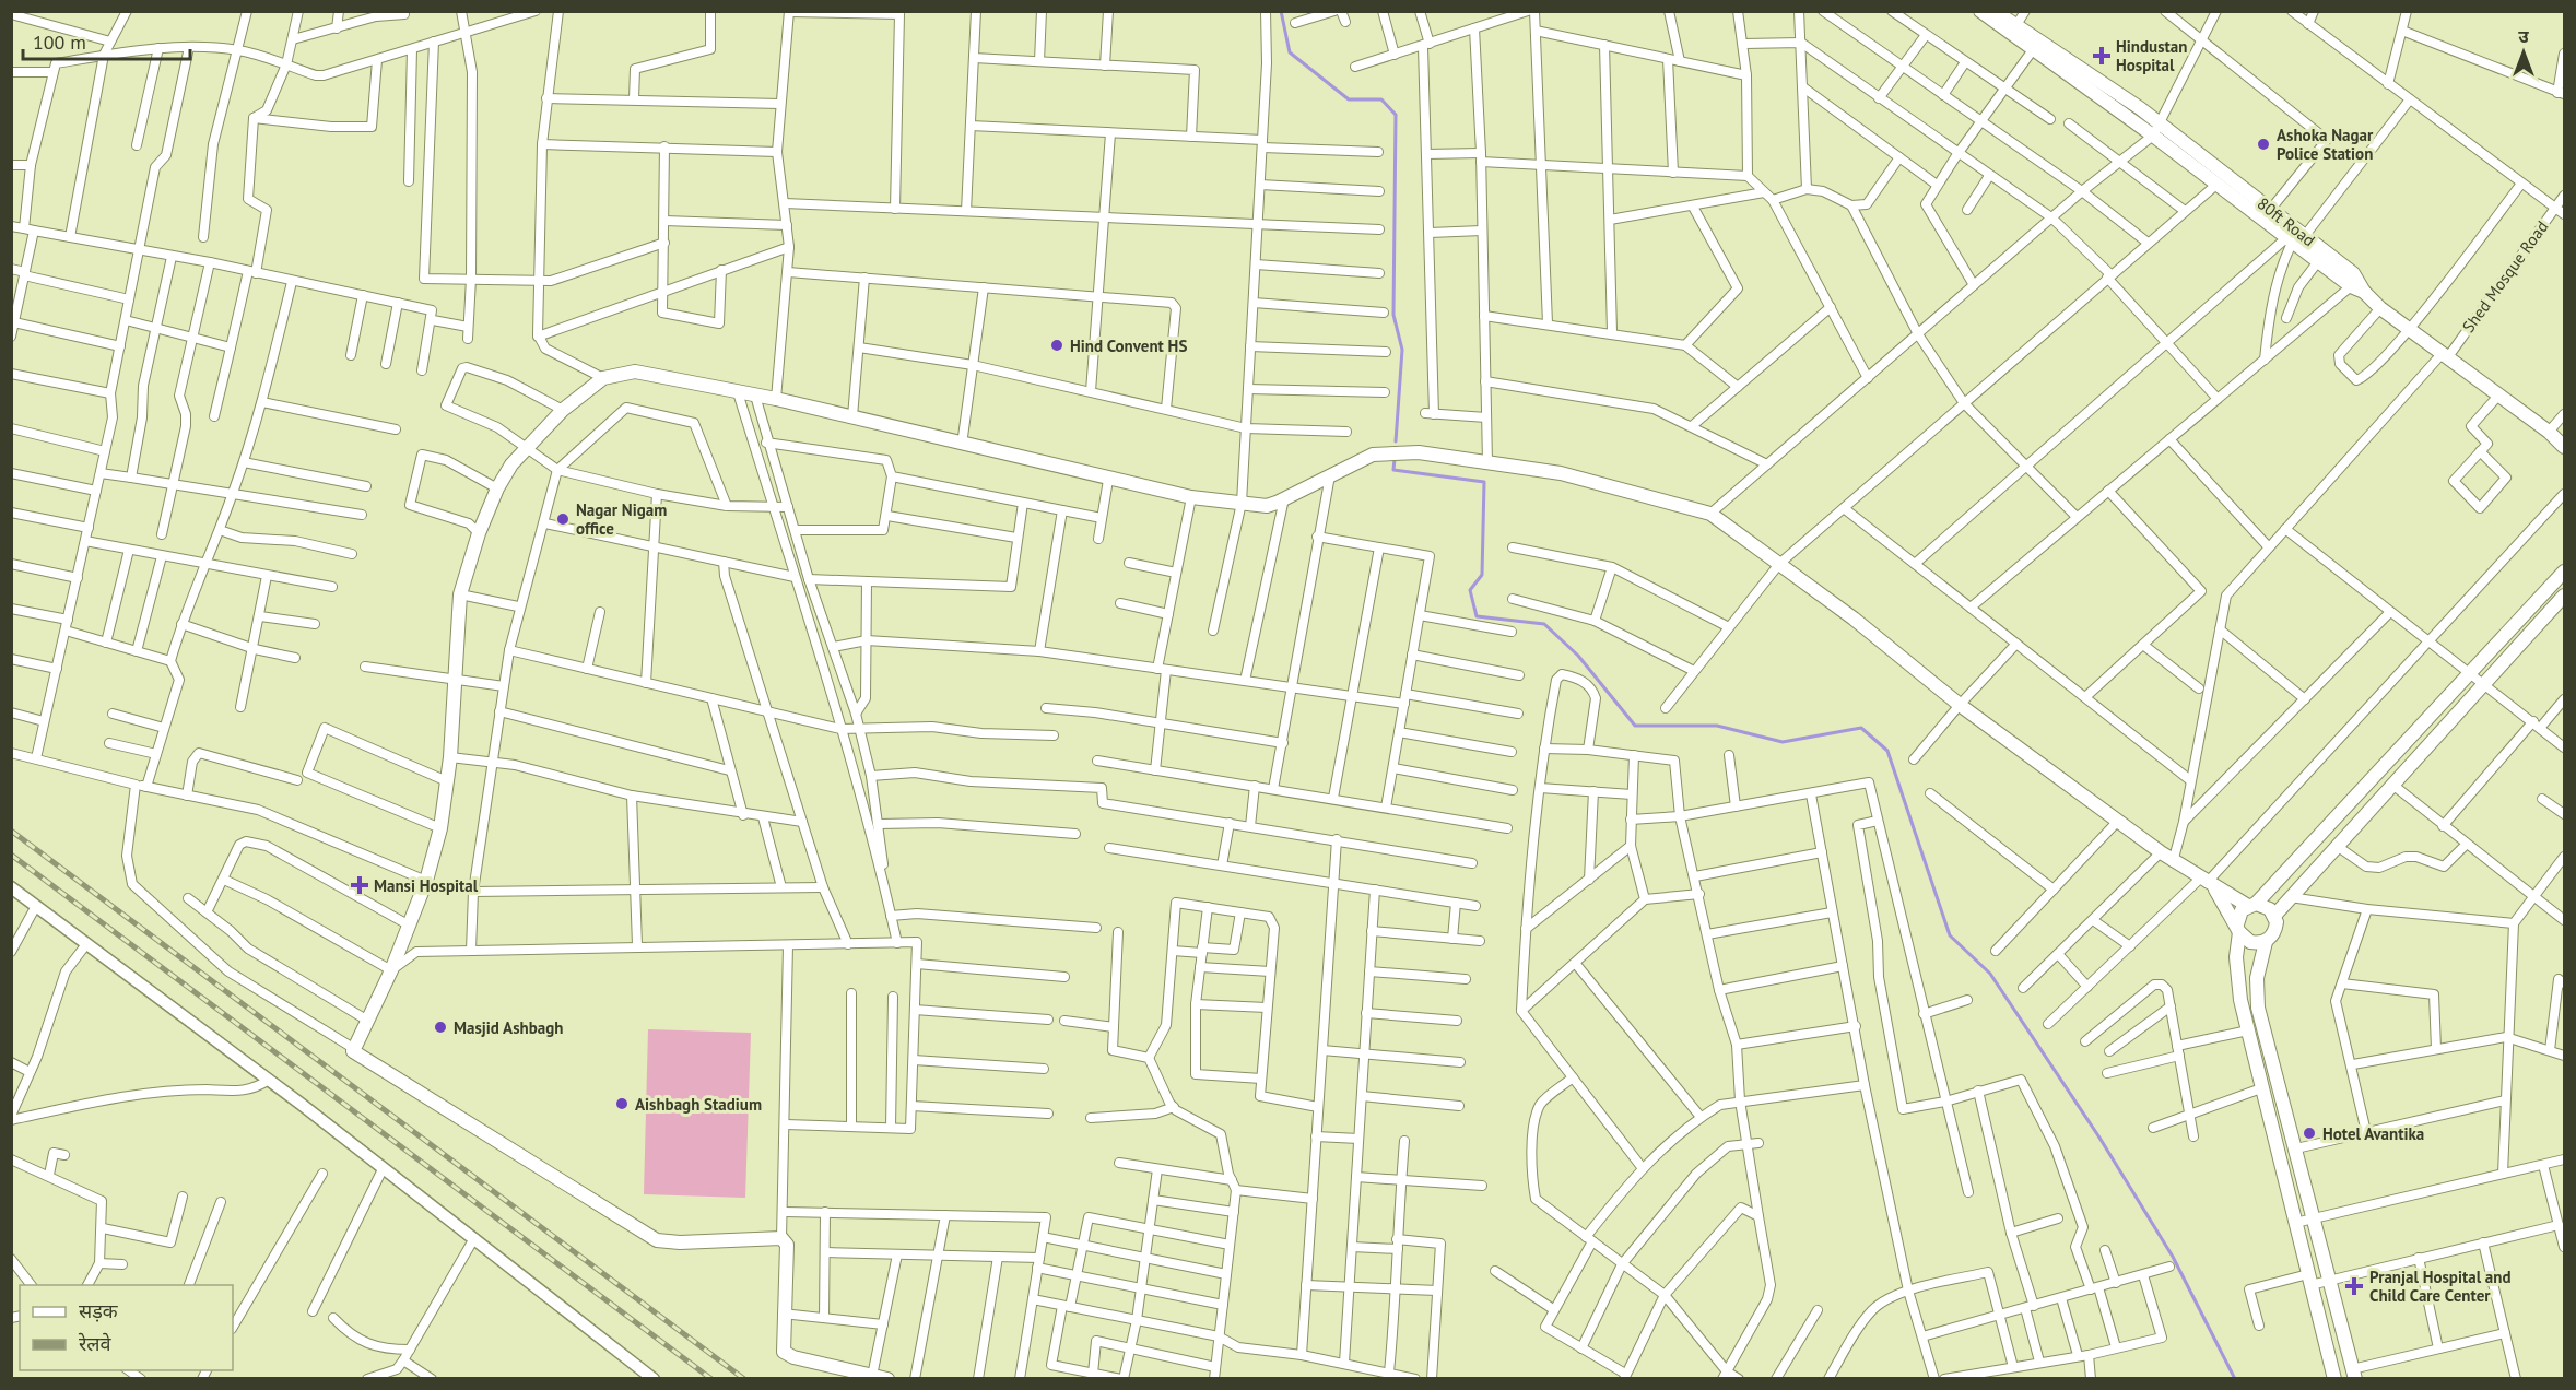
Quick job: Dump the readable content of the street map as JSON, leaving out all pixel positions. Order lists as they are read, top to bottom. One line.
{"streets":{"main road":["80ft Road"],"street":["Shed Mosque Road"]},"crossings":[["80ft Road","Shed Mosque Road"]],"places":{"health":["Hindustan Hospital","Mansi Hospital","Pranjal Hospital and Child Care Center"],"other":["Ashoka Nagar Police Station","Hind Convent HS","Nagar Nigam office","Masjid Ashbagh","Aishbagh Stadium","Hotel Avantika"]},"legend":["सड़क","रेलवे"],"scale_bar":"100 m","north":"top"}
